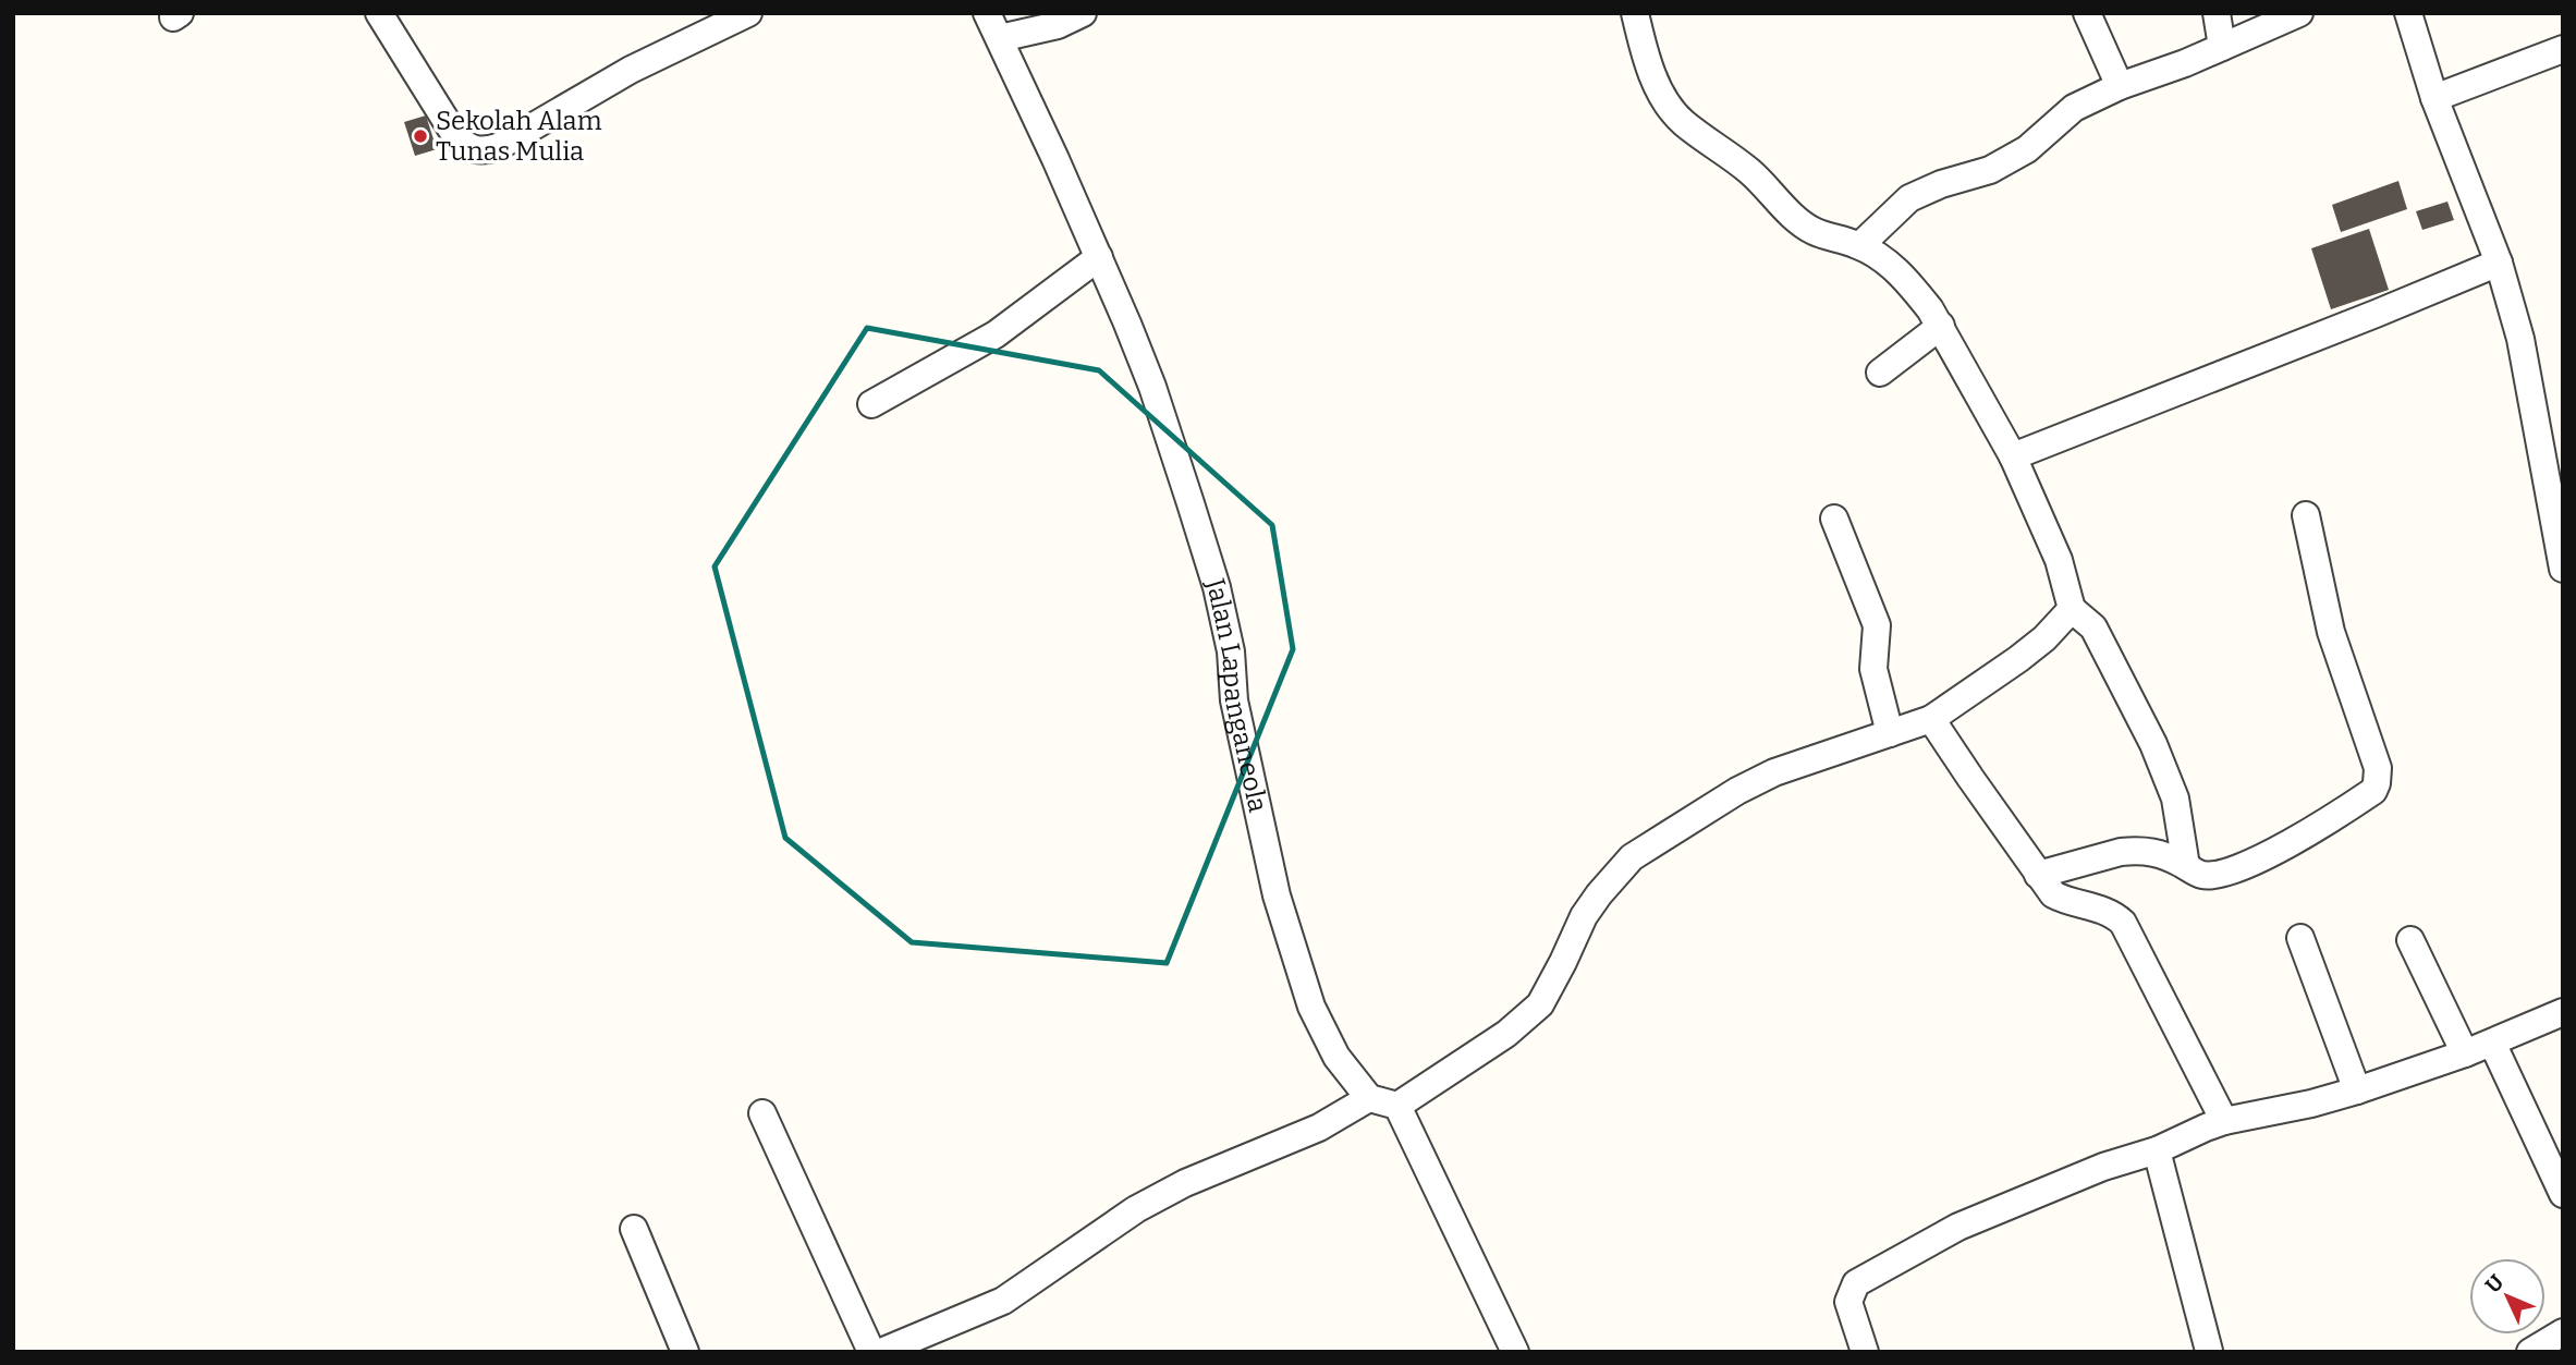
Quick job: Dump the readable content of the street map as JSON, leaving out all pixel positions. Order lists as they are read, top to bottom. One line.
{"streets":{"street":["Jalan Lapanganeola"]},"places":["Sekolah Alam Tunas Mulia"],"north":"top left"}
